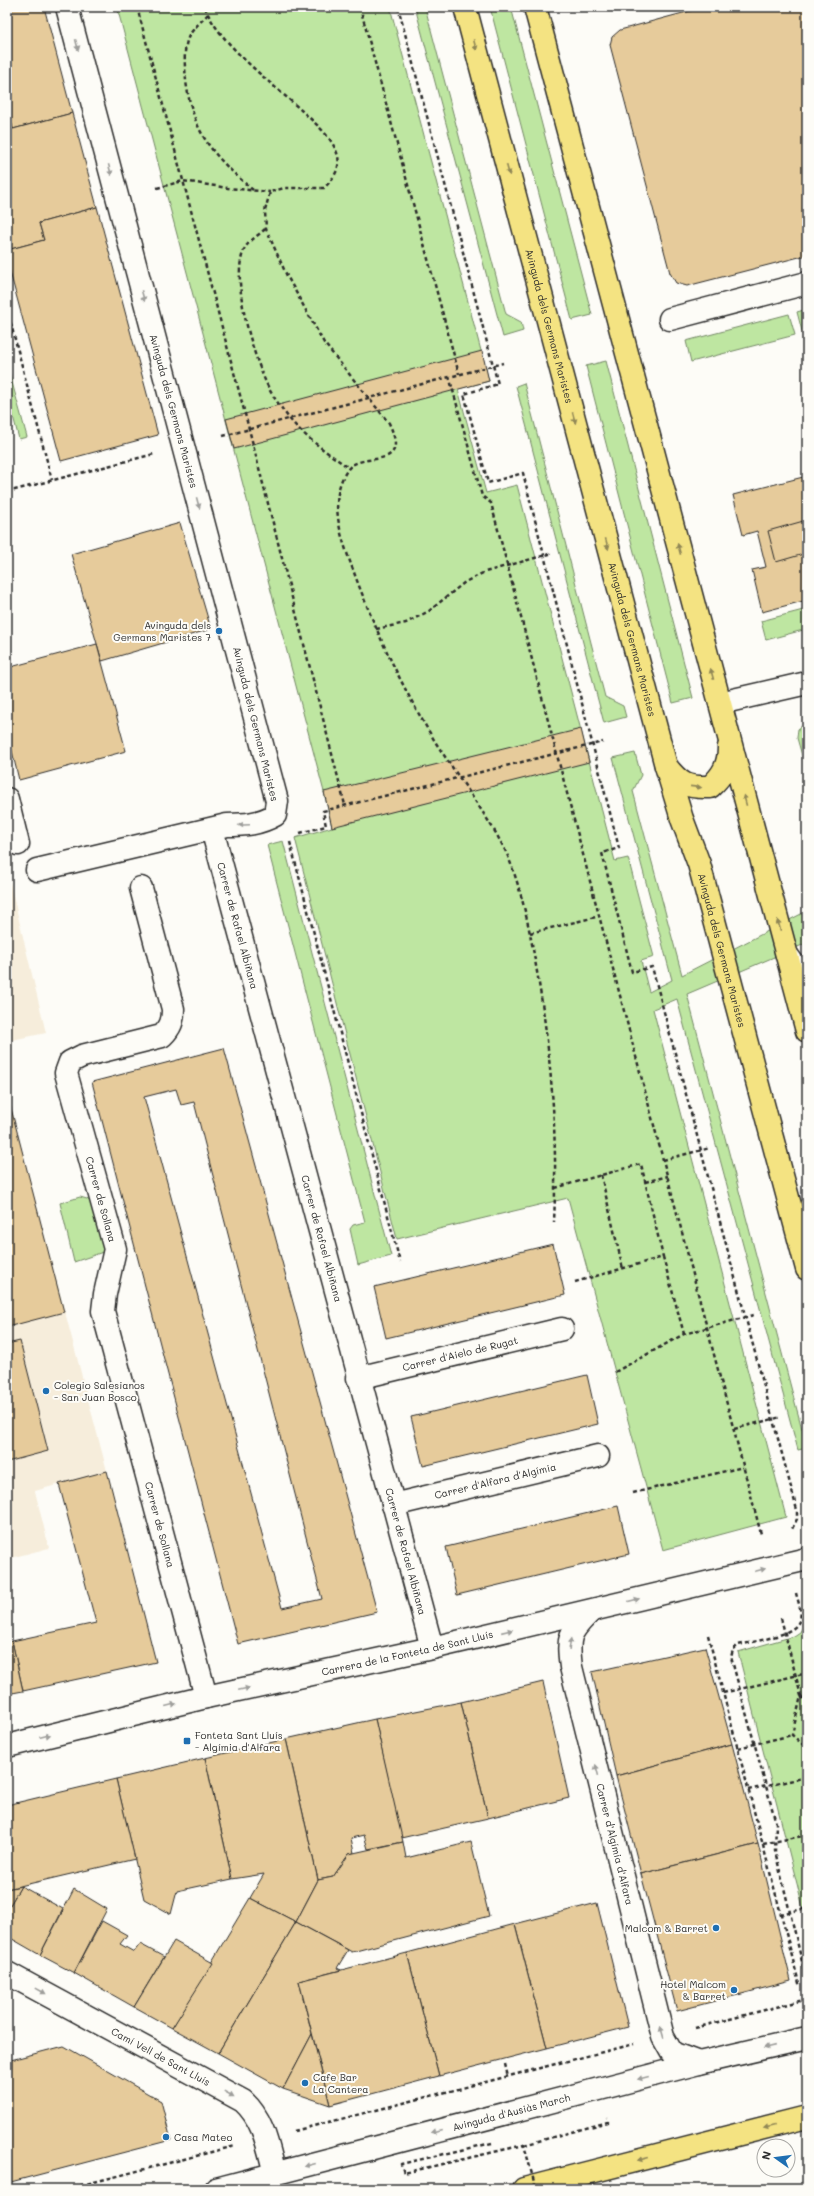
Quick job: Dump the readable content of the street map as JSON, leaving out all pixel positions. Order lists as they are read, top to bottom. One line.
{"streets":{"main road":["Avinguda dels Germans Maristes"],"street":["Carrer de Rafael Albiñana","Carrer de Sollana","Carrer d'Aielo de Rugat","Carrer d'Alfara d'Algímia","Carrera de la Fonteta de Sant Lluís","Carrer d'Algímia d'Alfara","Camí Vell de Sant Lluís","Avinguda d'Ausiàs March"]},"crossings":[["Avinguda dels Germans Maristes","Carrer de Rafael Albiñana"],["Carrer de Rafael Albiñana","Carrer d'Aielo de Rugat"],["Carrer de Rafael Albiñana","Carrer d'Alfara d'Algímia"],["Carrer de Rafael Albiñana","Carrera de la Fonteta de Sant Lluís"],["Carrer de Sollana","Carrera de la Fonteta de Sant Lluís"],["Carrera de la Fonteta de Sant Lluís","Carrer d'Algímia d'Alfara"],["Carrer d'Algímia d'Alfara","Avinguda d'Ausiàs March"],["Camí Vell de Sant Lluís","Avinguda d'Ausiàs March"]],"one_way":["Avinguda dels Germans Maristes","Carrera de la Fonteta de Sant Lluís","Carrer d'Algímia d'Alfara","Camí Vell de Sant Lluís","Avinguda d'Ausiàs March"],"places":{"other":["Avinguda dels Germans Maristes 7","Colegio Salesianos - San Juan Bosco","Malcom & Barret","Hotel Malcom & Barret","Cafe Bar La Cantera","Casa Mateo"],"transit":["Fonteta Sant Lluís - Algímia d'Alfara"]},"north":"left"}
